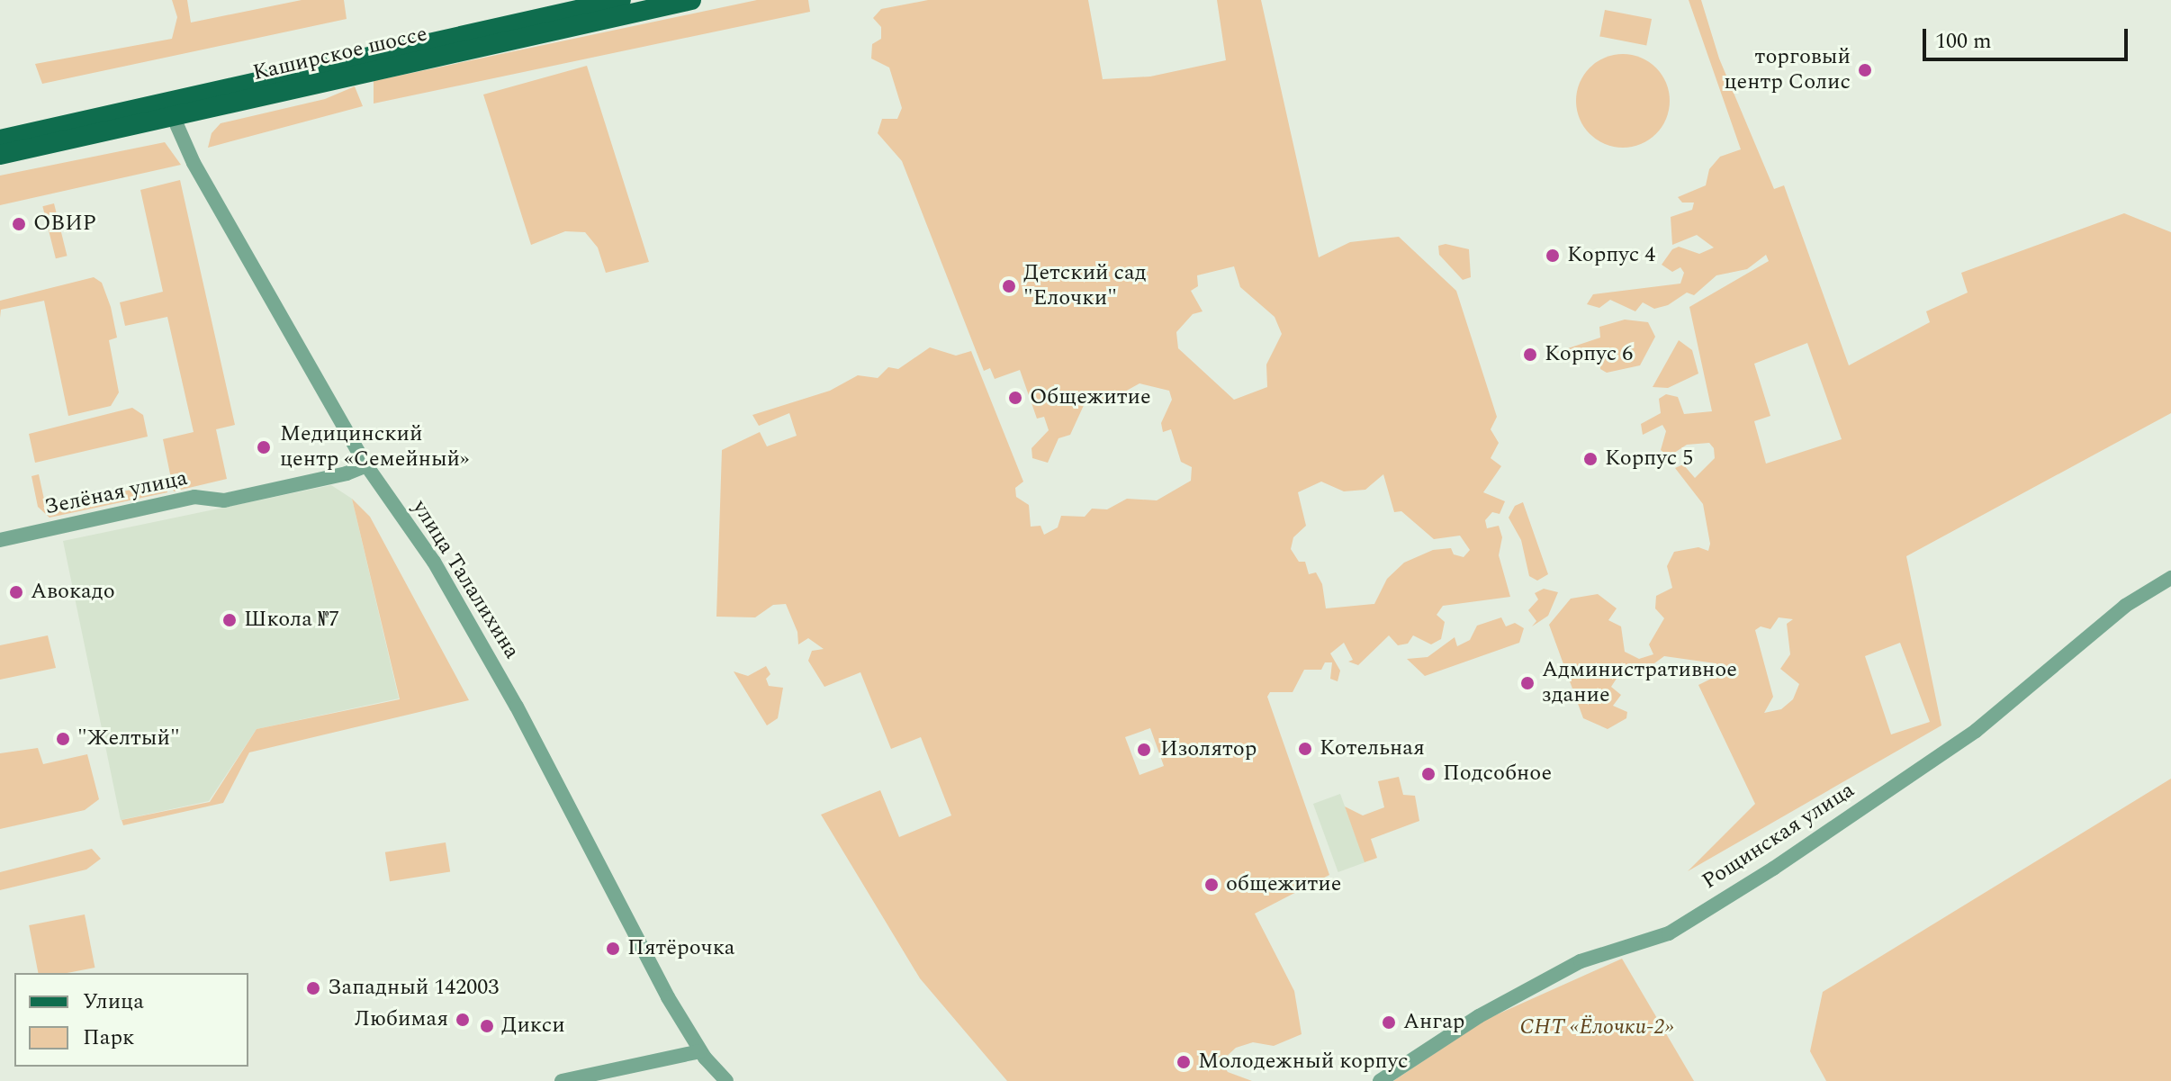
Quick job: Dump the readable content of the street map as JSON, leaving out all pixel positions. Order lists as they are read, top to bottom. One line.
{"streets":{"main road":["Каширское шоссе"],"street":["Зелёная улица","улица Талалихина","Рощинская улица"]},"crossings":[["Каширское шоссе","улица Талалихина"],["Зелёная улица","улица Талалихина"]],"parks":["СНТ «Ёлочки-2»"],"places":["торговый центр Солис","ОВИР","Корпус 4","Детский сад \"Елочки\"","Корпус 6","Общежитие","Медицинский центр «Семейный»","Корпус 5","Авокадо","Школа №7","Административное здание","\"Желтый\"","Котельная","Изолятор","Подсобное","общежитие","Пятёрочка","Западный 142003","Любимая","Ангар","Дикси","Молодежный корпус"],"legend":["Улица","Парк"],"scale_bar":"100 m"}
